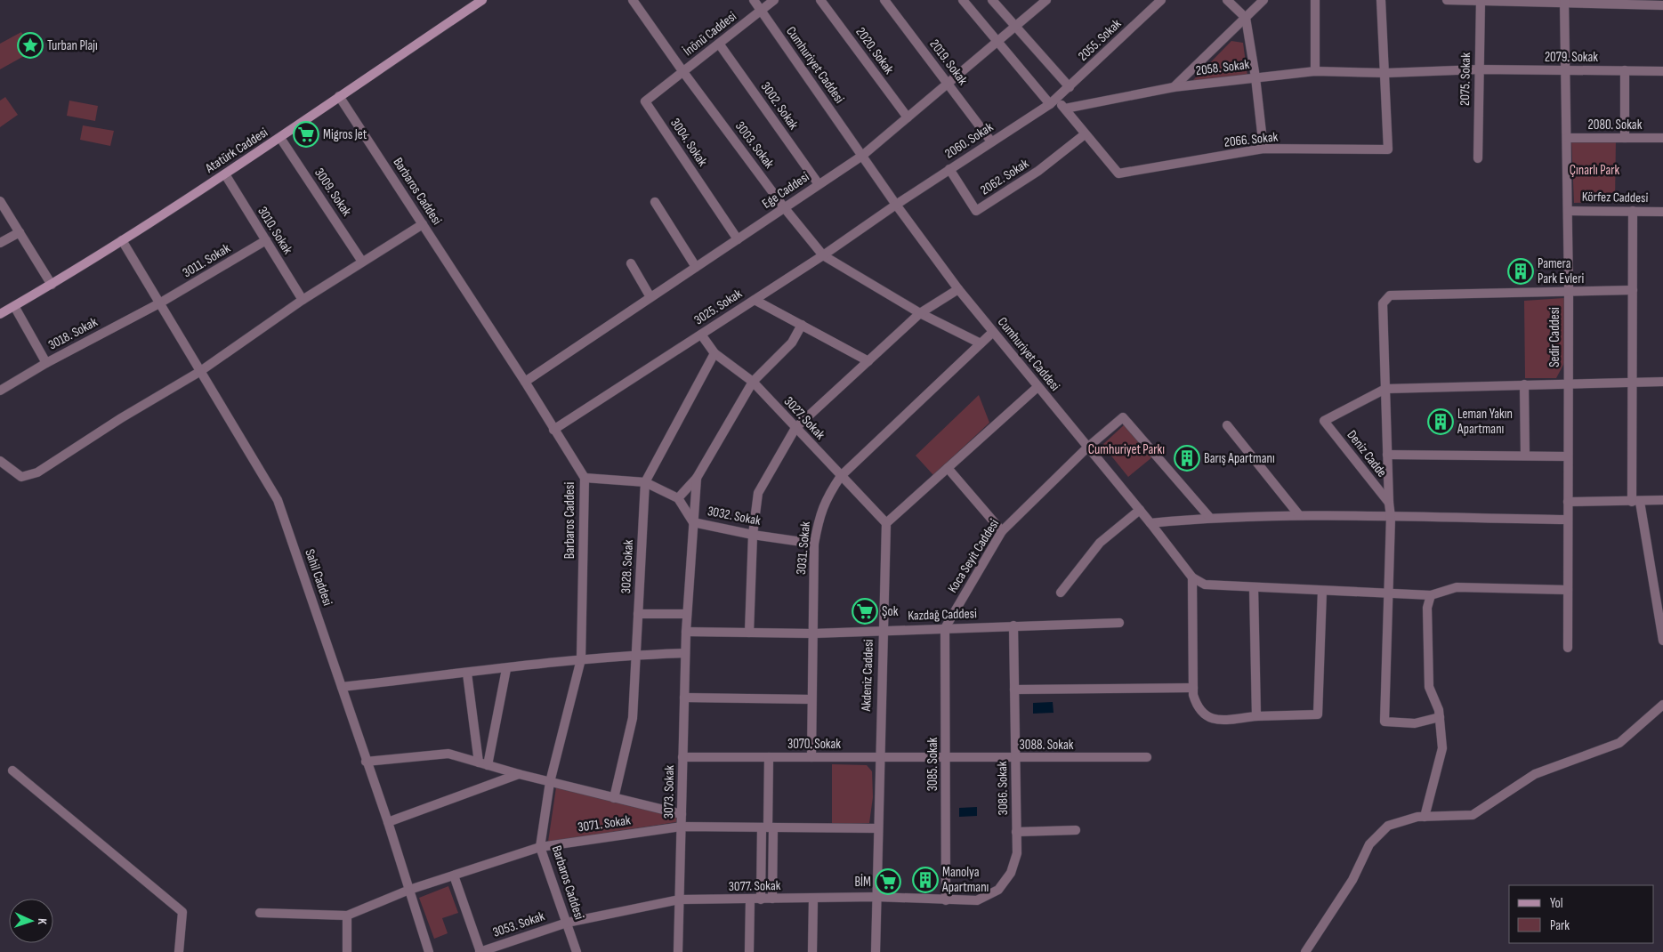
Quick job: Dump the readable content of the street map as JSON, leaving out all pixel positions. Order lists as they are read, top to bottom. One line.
{"streets":{"main road":["Atatürk Caddesi"],"street":["İnönü Caddesi","2055. Sokak","2020. Sokak","2079. Sokak","2019. Sokak","Cumhuriyet Caddesi","2058. Sokak","2075. Sokak","3002. Sokak","2080. Sokak","2066. Sokak","2060. Sokak","3004. Sokak","3003. Sokak","2062. Sokak","Ege Caddesi","Barbaros Caddesi","3009. Sokak","Körfez Caddesi","3010. Sokak","3011. Sokak","3025. Sokak","3018. Sokak","Sedir Caddesi","3027. Sokak","Deniz Cadde","3032. Sokak","3031. Sokak","Koca Seyit Caddesi","3028. Sokak","Sahil Caddesi","Kazdağ Caddesi","Akdeniz Caddesi","3070. Sokak","3088. Sokak","3085. Sokak","3086. Sokak","3073. Sokak","3071. Sokak","3077. Sokak","3053. Sokak"]},"crossings":[["İnönü Caddesi","Cumhuriyet Caddesi"],["İnönü Caddesi","3002. Sokak"],["İnönü Caddesi","3004. Sokak"],["İnönü Caddesi","3003. Sokak"],["2055. Sokak","2060. Sokak"],["2020. Sokak","Ege Caddesi"],["2079. Sokak","2058. Sokak"],["2079. Sokak","2075. Sokak"],["2079. Sokak","2066. Sokak"],["2079. Sokak","Sedir Caddesi"],["2019. Sokak","2060. Sokak"],["2019. Sokak","Ege Caddesi"],["Cumhuriyet Caddesi","2060. Sokak"],["Cumhuriyet Caddesi","Ege Caddesi"],["Cumhuriyet Caddesi","3025. Sokak"],["Cumhuriyet Caddesi","3031. Sokak"],["Cumhuriyet Caddesi","Koca Seyit Caddesi"],["2058. Sokak","2066. Sokak"],["3002. Sokak","Ege Caddesi"],["2080. Sokak","Sedir Caddesi"],["2066. Sokak","2062. Sokak"],["2060. Sokak","2062. Sokak"],["2060. Sokak","3025. Sokak"],["3004. Sokak","3003. Sokak"],["3004. Sokak","Ege Caddesi"],["3003. Sokak","Ege Caddesi"],["3003. Sokak","3025. Sokak"],["3003. Sokak","3031. Sokak"],["Atatürk Caddesi","Barbaros Caddesi"],["Atatürk Caddesi","3009. Sokak"],["Atatürk Caddesi","3010. Sokak"],["Atatürk Caddesi","Sahil Caddesi"],["Ege Caddesi","Barbaros Caddesi"],["Barbaros Caddesi","3025. Sokak"],["Barbaros Caddesi","3071. Sokak"],["Barbaros Caddesi","3077. Sokak"],["Barbaros Caddesi","3053. Sokak"],["Körfez Caddesi","Sedir Caddesi"],["3010. Sokak","3011. Sokak"],["3011. Sokak","3018. Sokak"],["3011. Sokak","Sahil Caddesi"],["3025. Sokak","3027. Sokak"],["3018. Sokak","Sahil Caddesi"],["3027. Sokak","3031. Sokak"],["3027. Sokak","3028. Sokak"],["3027. Sokak","Akdeniz Caddesi"],["3032. Sokak","3031. Sokak"],["3032. Sokak","3073. Sokak"],["3031. Sokak","Kazdağ Caddesi"],["3031. Sokak","3070. Sokak"],["Koca Seyit Caddesi","Kazdağ Caddesi"],["Koca Seyit Caddesi","3085. Sokak"],["Sahil Caddesi","3071. Sokak"],["Kazdağ Caddesi","Akdeniz Caddesi"],["Kazdağ Caddesi","3085. Sokak"],["Kazdağ Caddesi","3086. Sokak"],["Kazdağ Caddesi","3073. Sokak"],["Akdeniz Caddesi","3070. Sokak"],["Akdeniz Caddesi","3071. Sokak"],["Akdeniz Caddesi","3077. Sokak"],["3070. Sokak","3088. Sokak"],["3070. Sokak","3085. Sokak"],["3070. Sokak","3073. Sokak"],["3088. Sokak","3085. Sokak"],["3088. Sokak","3086. Sokak"],["3085. Sokak","3086. Sokak"],["3085. Sokak","3077. Sokak"],["3086. Sokak","3077. Sokak"],["3073. Sokak","3071. Sokak"],["3073. Sokak","3077. Sokak"],["3077. Sokak","3053. Sokak"]],"parks":["Çınarlı Park","Cumhuriyet Parkı"],"places":{"place":["Turban Plajı"],"supermarket":["Migros Jet","Şok","BİM"],"building":["Pamera Park Evleri","Leman Yakın Apartmanı","Barış Apartmanı","Manolya Apartmanı"]},"legend":["Yol","Park"],"north":"right"}
